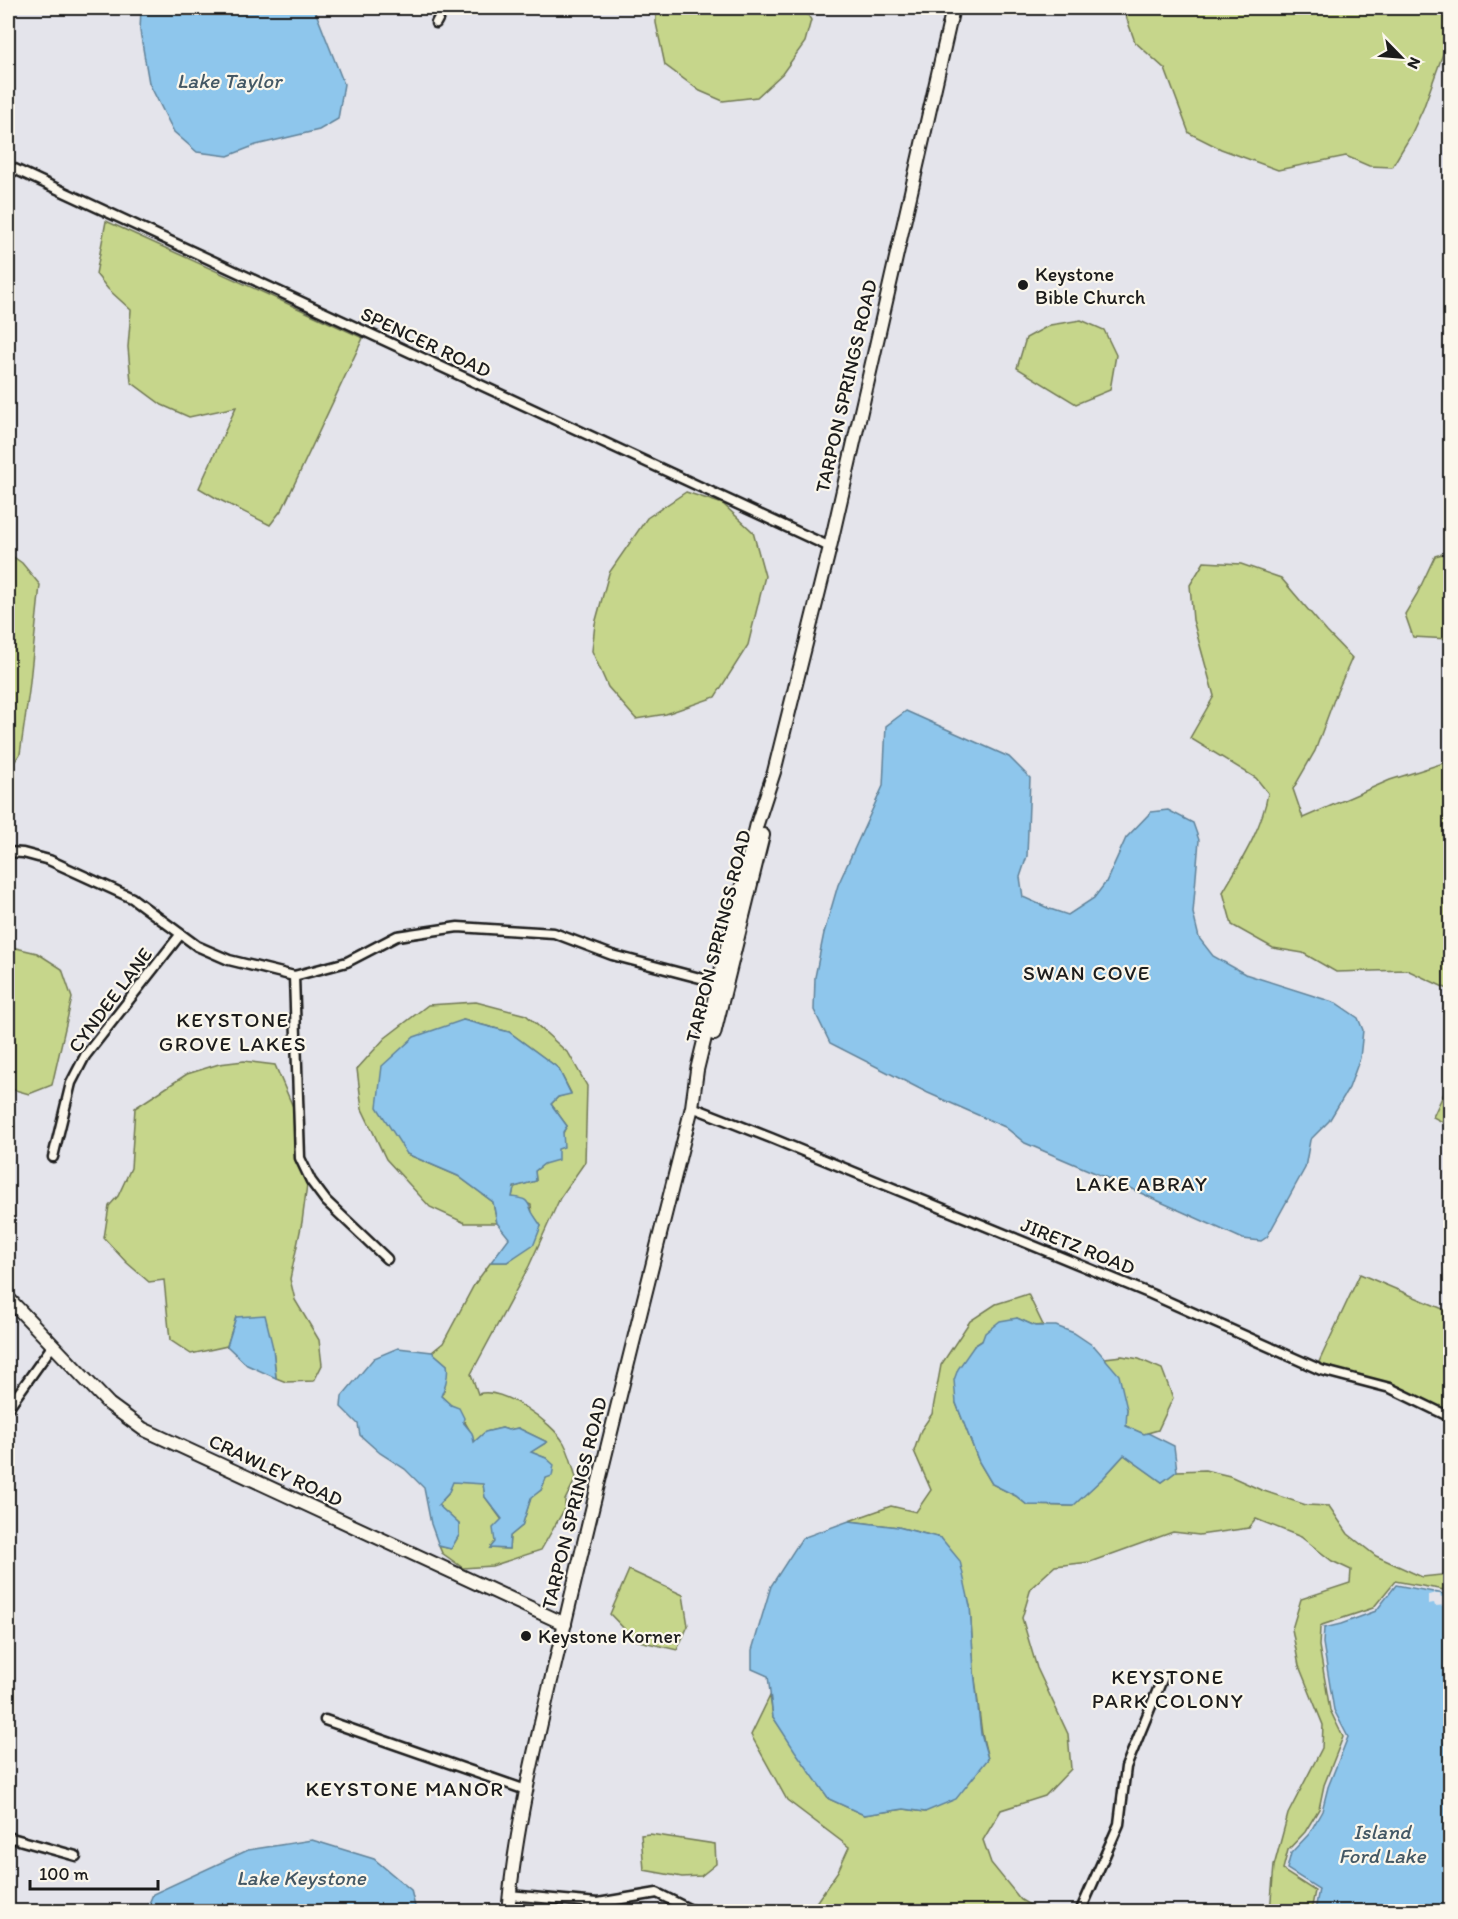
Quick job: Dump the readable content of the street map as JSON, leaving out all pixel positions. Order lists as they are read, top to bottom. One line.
{"streets":{"main road":["TARPON SPRINGS ROAD","CRAWLEY ROAD"],"street":["SPENCER ROAD","CYNDEE LANE","JIRETZ ROAD"]},"crossings":[["SPENCER ROAD","TARPON SPRINGS ROAD"],["TARPON SPRINGS ROAD","JIRETZ ROAD"],["TARPON SPRINGS ROAD","CRAWLEY ROAD"]],"districts":["SWAN COVE","KEYSTONE GROVE LAKES","LAKE ABRAY","KEYSTONE PARK COLONY","KEYSTONE MANOR"],"water":["Lake Taylor","Island Ford Lake","Lake Keystone"],"places":["Keystone Bible Church","Keystone Korner"],"scale_bar":"100 m","north":"bottom right"}
